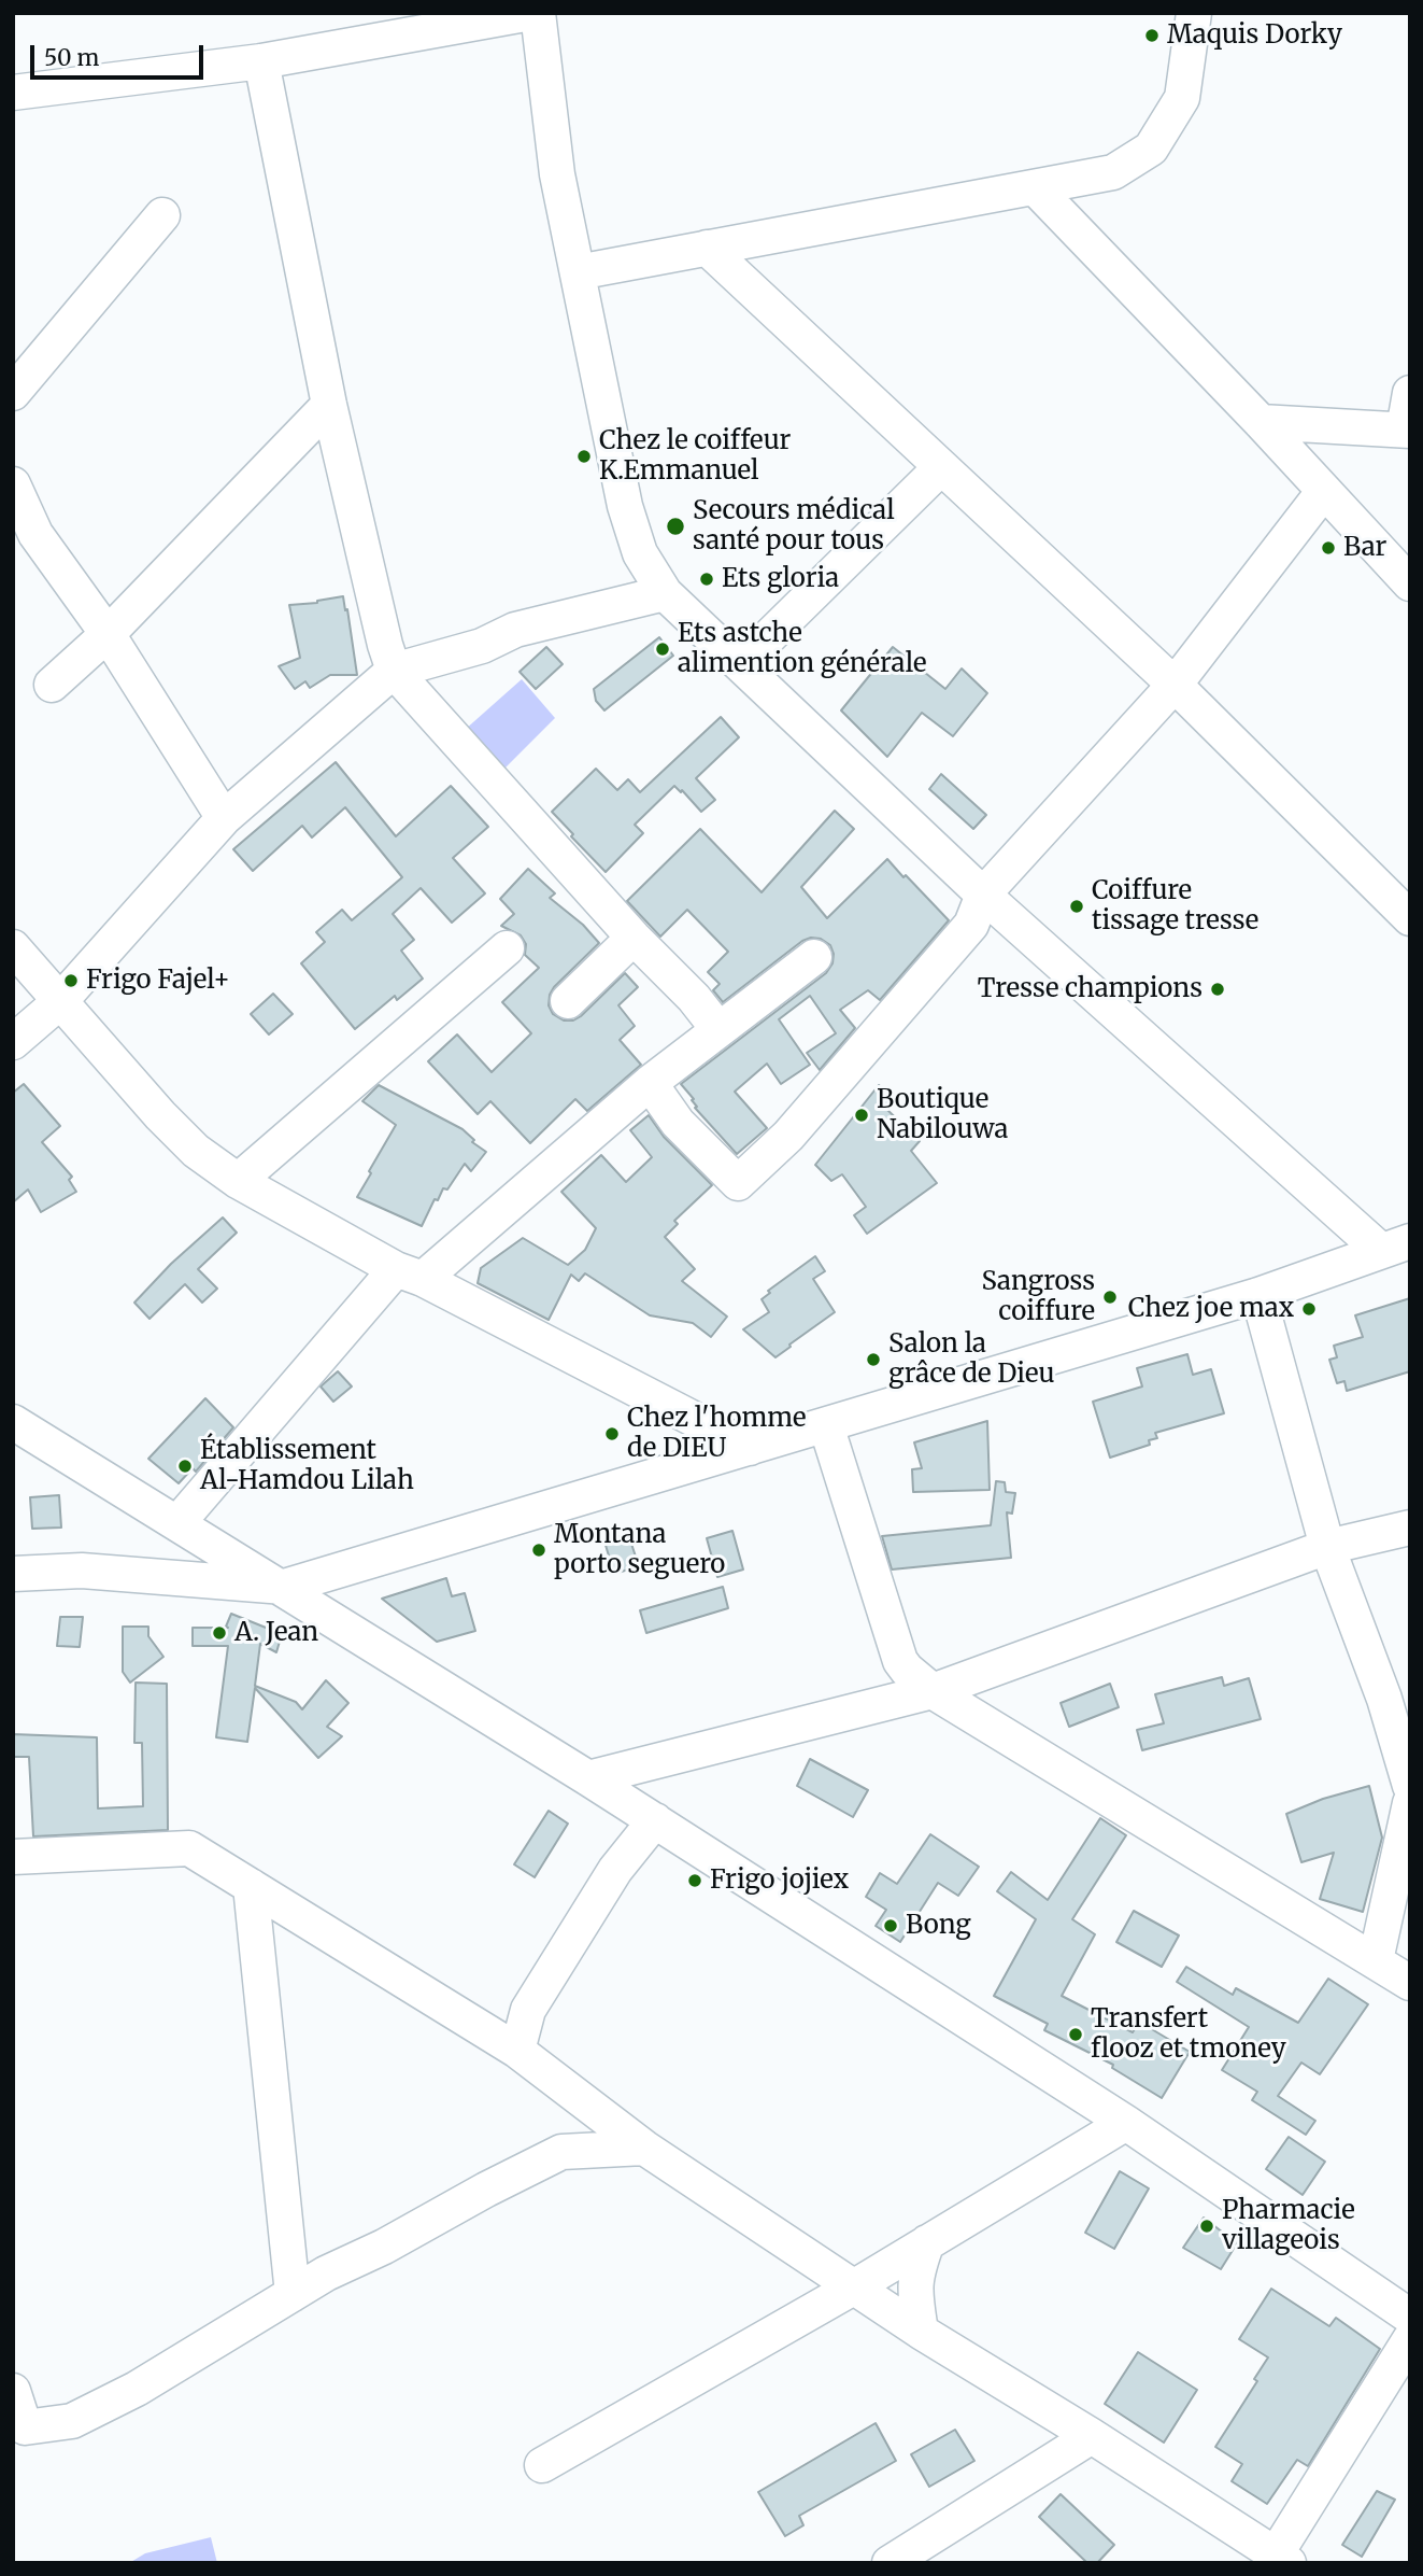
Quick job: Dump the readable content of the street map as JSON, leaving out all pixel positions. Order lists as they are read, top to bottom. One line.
{"places":["Maquis Dorky","Chez le coiffeur K.Emmanuel","Secours médical santé pour tous","Bar","Ets gloria","Ets astche alimention générale","Coiffure tissage tresse","Frigo Fajel+","Tresse champions","Boutique Nabilouwa","Sangross coiffure","Chez joe max","Salon la grâce de Dieu","Chez l'homme de DIEU","Établissement Al-Hamdou Lilah","Montana porto seguero","A. Jean","Frigo jojiex","Bong","Transfert flooz et tmoney","Pharmacie villageois"],"scale_bar":"50 m"}
